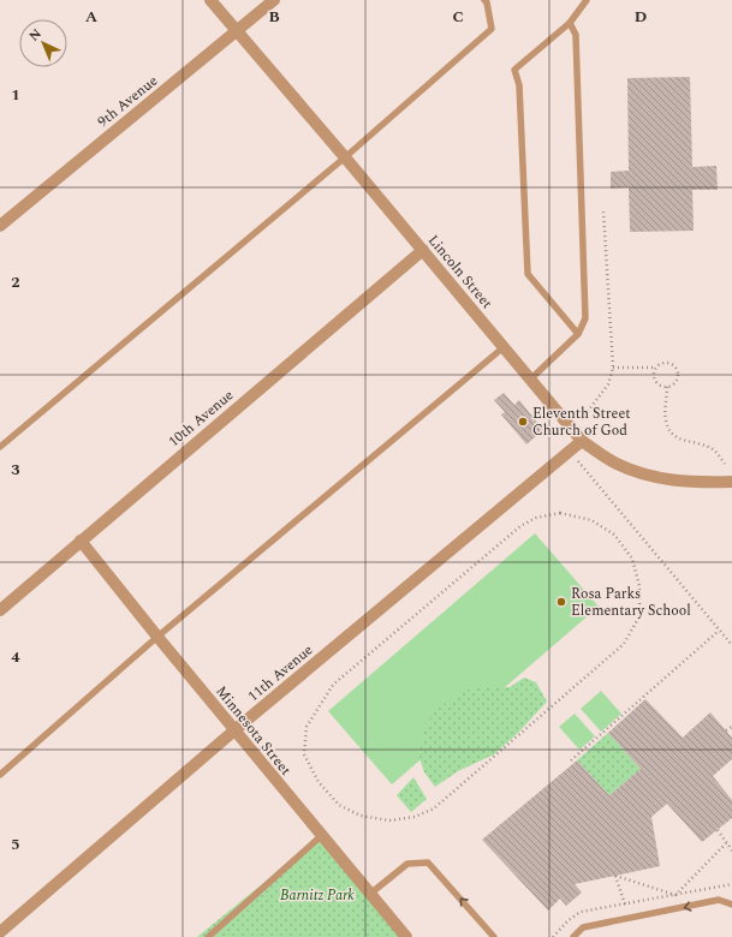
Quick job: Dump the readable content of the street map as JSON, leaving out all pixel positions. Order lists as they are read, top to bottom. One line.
{"streets":{"street":["9th Avenue","Lincoln Street","10th Avenue","11th Avenue","Minnesota Street"]},"crossings":[["9th Avenue","Lincoln Street"],["Lincoln Street","10th Avenue"],["Lincoln Street","11th Avenue"],["10th Avenue","Minnesota Street"],["11th Avenue","Minnesota Street"]],"parks":["Barnitz Park"],"places":["Eleventh Street Church of God","Rosa Parks Elementary School"],"north":"top left","grid":{"columns":["A","B","C","D"],"rows":["1","2","3","4","5"]}}
